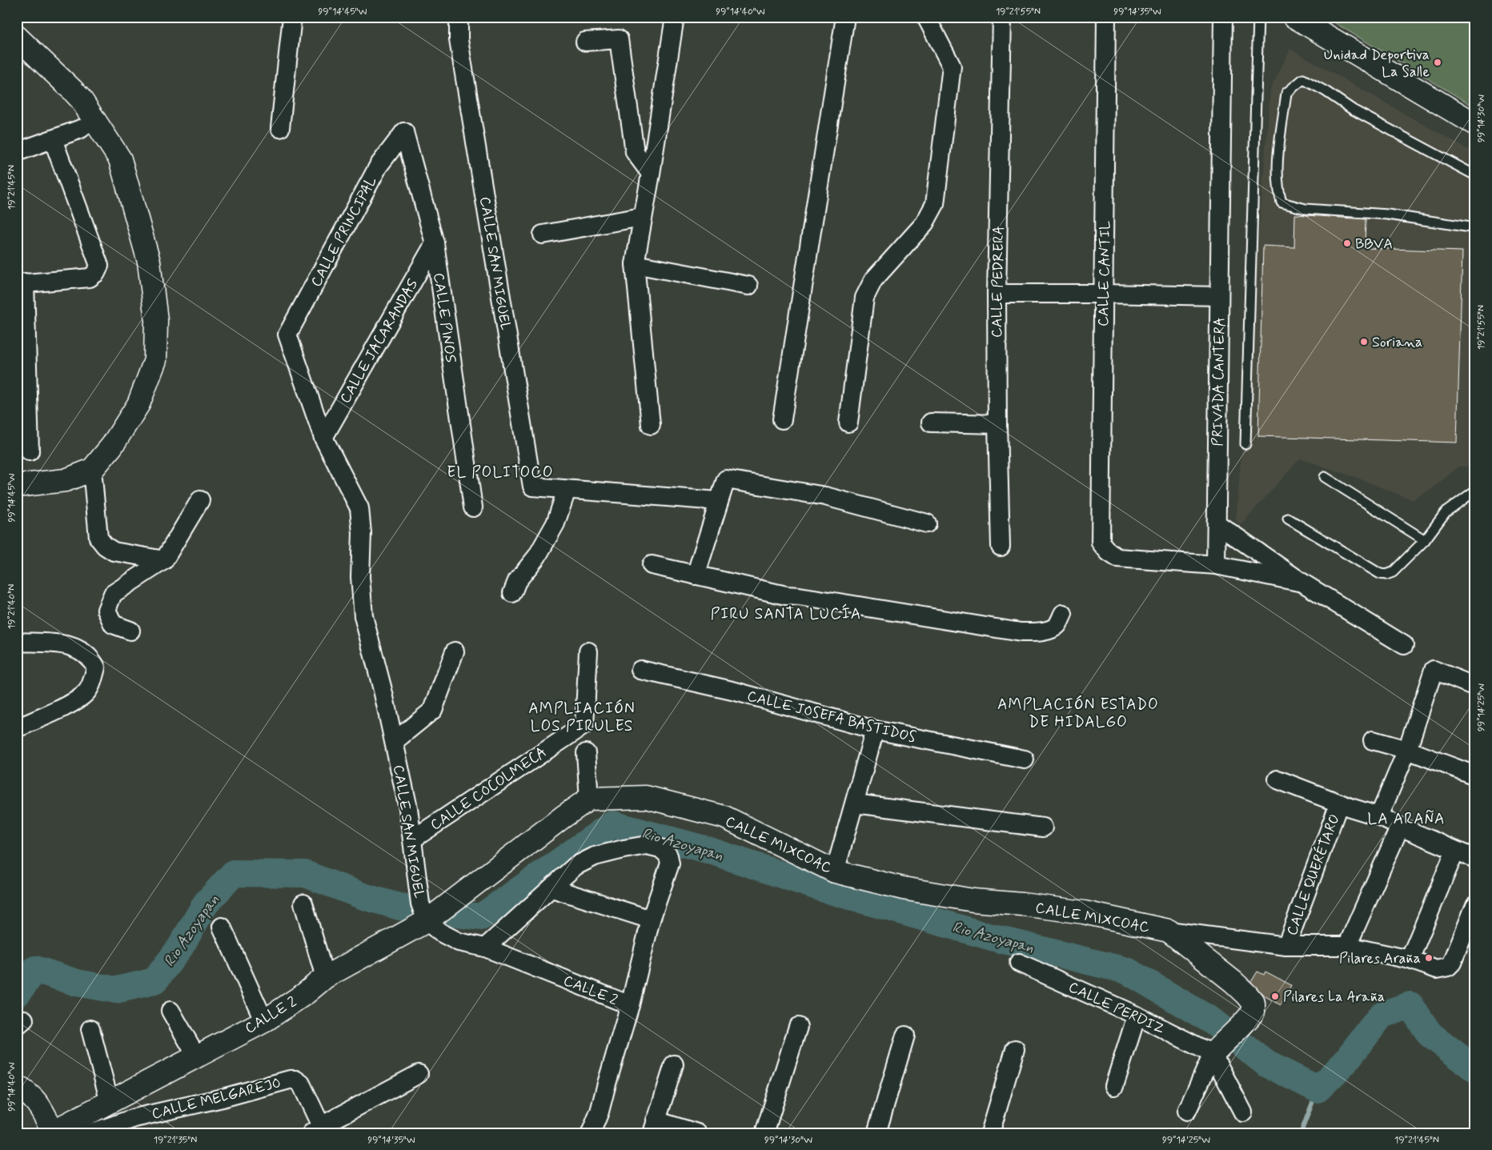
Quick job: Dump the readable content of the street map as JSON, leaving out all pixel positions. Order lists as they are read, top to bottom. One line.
{"streets":{"street":["CALLE PRINCIPAL","CALLE SAN MIGUEL","CALLE CANTIL","CALLE PEDRERA","CALLE PINOS","CALLE JACARANDAS","PRIVADA CANTERA","CALLE JOSEFA BASTIDOS","CALLE COCOLMECA","CALLE MIXCOAC","CALLE QUERÉTARO","CALLE 2","CALLE PERDIZ","CALLE MELGAREJO"]},"crossings":[["CALLE PRINCIPAL","CALLE SAN MIGUEL"],["CALLE PRINCIPAL","CALLE PINOS"],["CALLE SAN MIGUEL","CALLE JACARANDAS"],["CALLE SAN MIGUEL","CALLE COCOLMECA"],["CALLE SAN MIGUEL","CALLE 2"],["CALLE CANTIL","PRIVADA CANTERA"],["CALLE PINOS","CALLE JACARANDAS"],["CALLE MIXCOAC","CALLE QUERÉTARO"]],"districts":["EL POLITOCO","PIRU SANTA LUCÍA","AMPLACIÓN ESTADO DE HIDALGO","AMPLIACIÓN LOS PIRULES","LA ARAÑA"],"water":["Rio Azoyapan"],"places":["Unidad Deportiva La Salle","BBVA","Soriana","Pilares Araña","Pilares La Araña"],"coordinates":["99°14'45\"W","99°14'40\"W","19°21'55\"N","99°14'35\"W","99°14'30\"W","19°21'45\"N","19°21'40\"N","99°14'25\"W","19°21'35\"N"]}
